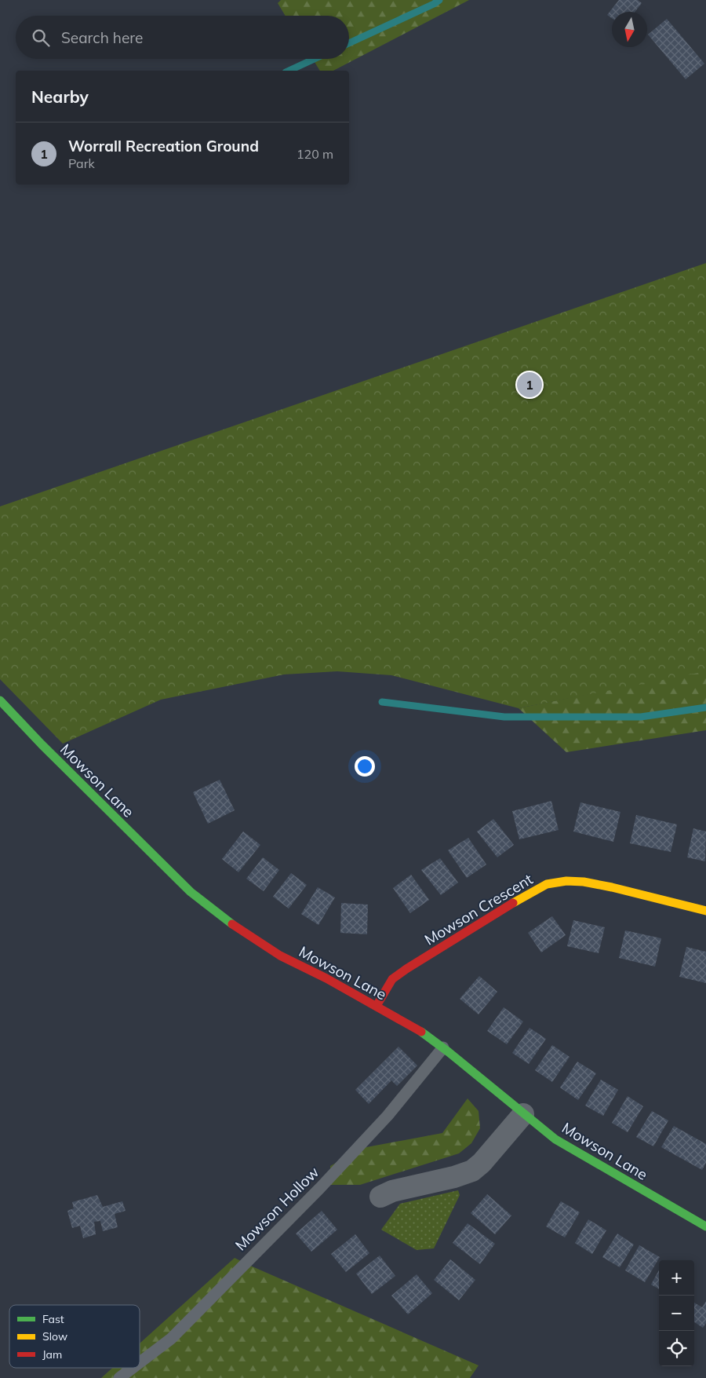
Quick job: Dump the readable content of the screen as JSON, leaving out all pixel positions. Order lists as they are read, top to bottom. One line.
{"streets":{"street":["Mowson Lane","Mowson Crescent"],"lane":["Mowson Hollow"]},"crossings":[["Mowson Lane","Mowson Crescent"],["Mowson Lane","Mowson Hollow"]],"legend":["Fast","Slow","Jam"],"north":"bottom","page":{"search":"Search here","heading":"Nearby","list":[{"mark":"1","name":"Worrall Recreation Ground","note":"Park","value":"120 m"}],"pins":"1","map_buttons":["+","−"]}}
